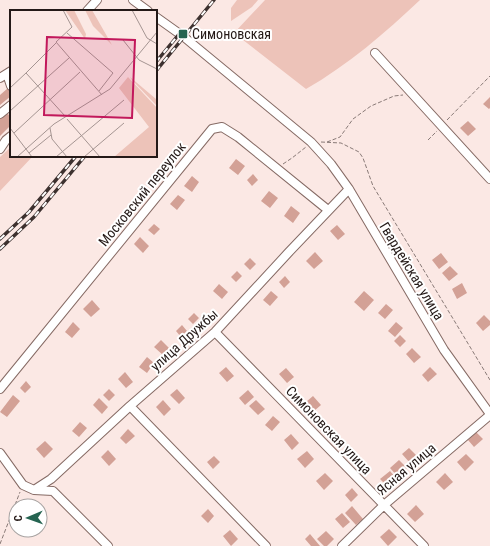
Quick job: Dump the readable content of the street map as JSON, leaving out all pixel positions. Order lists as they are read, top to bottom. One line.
{"streets":{"street":["Московский переулок","Гвардейская улица","улица Дружбы","Симоновская улица","Ясная улица"]},"crossings":[["Московский переулок","улица Дружбы"],["Гвардейская улица","улица Дружбы"],["Гвардейская улица","Ясная улица"],["улица Дружбы","Симоновская улица"],["Симоновская улица","Ясная улица"]],"places":{"transit":["Симоновская"]},"north":"left"}
